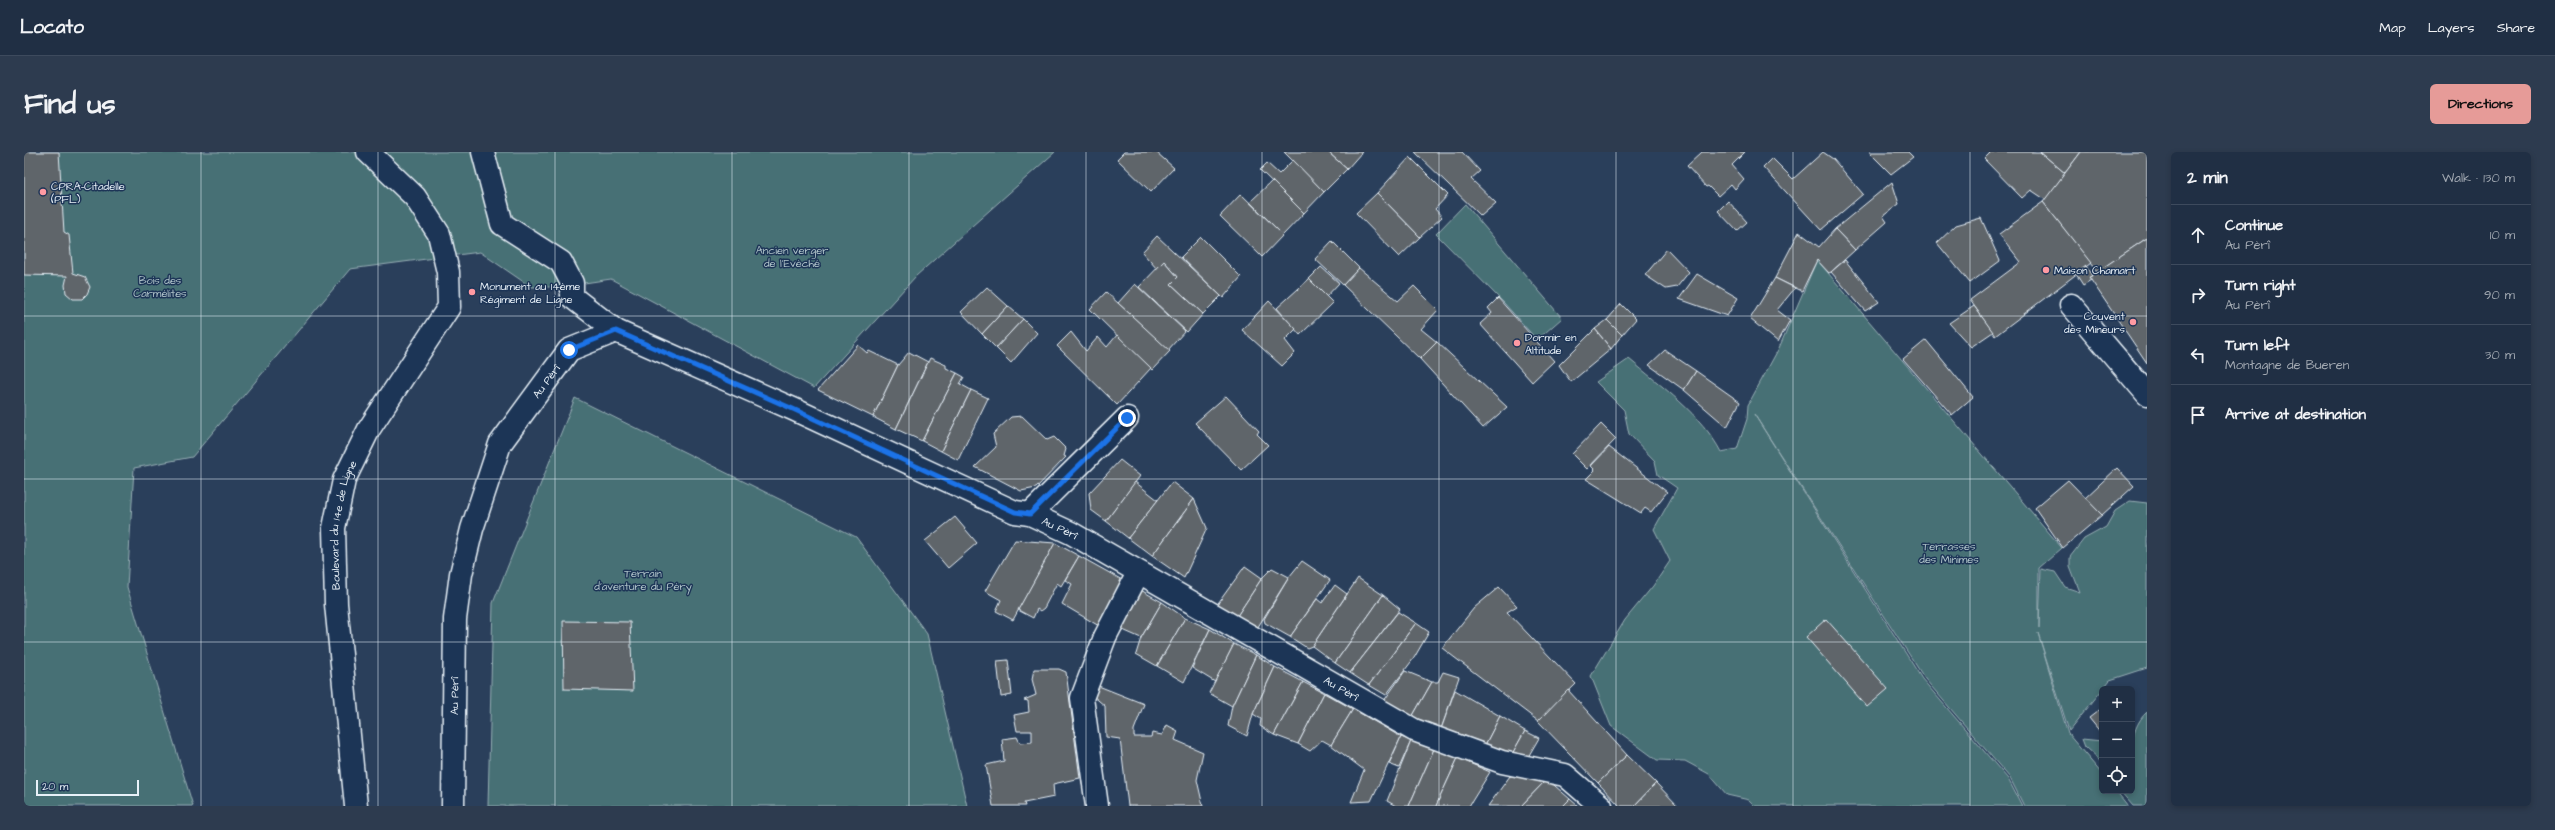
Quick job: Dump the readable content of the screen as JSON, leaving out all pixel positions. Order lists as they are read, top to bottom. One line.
{"streets":{"street":["Au Pèrî","Boulevard du 14e de Ligne"]},"parks":["Ancien verger de l'Evèché","Bois des Carmélites","Terrasses des Minimes","Terrain d'aventure du Péry"],"places":["CPRA-Citadelle (PFL)","Maison Chamart","Monument au 14ème Régiment de Ligne","Couvent des Mineurs","Dormir en Altitude"],"scale_bar":"20 m","page":{"header":"Locato","nav":["Map","Layers","Share"],"buttons":"Directions","title":"Find us","heading":["2 min","Walk · 130 m"],"list":[["Continue","Au Pèrî","10 m"],["Turn right","Au Pèrî","90 m"],["Turn left","Montagne de Bueren","30 m"],"Arrive at destination"],"map_buttons":["+","−"],"scale":"20 m"}}
